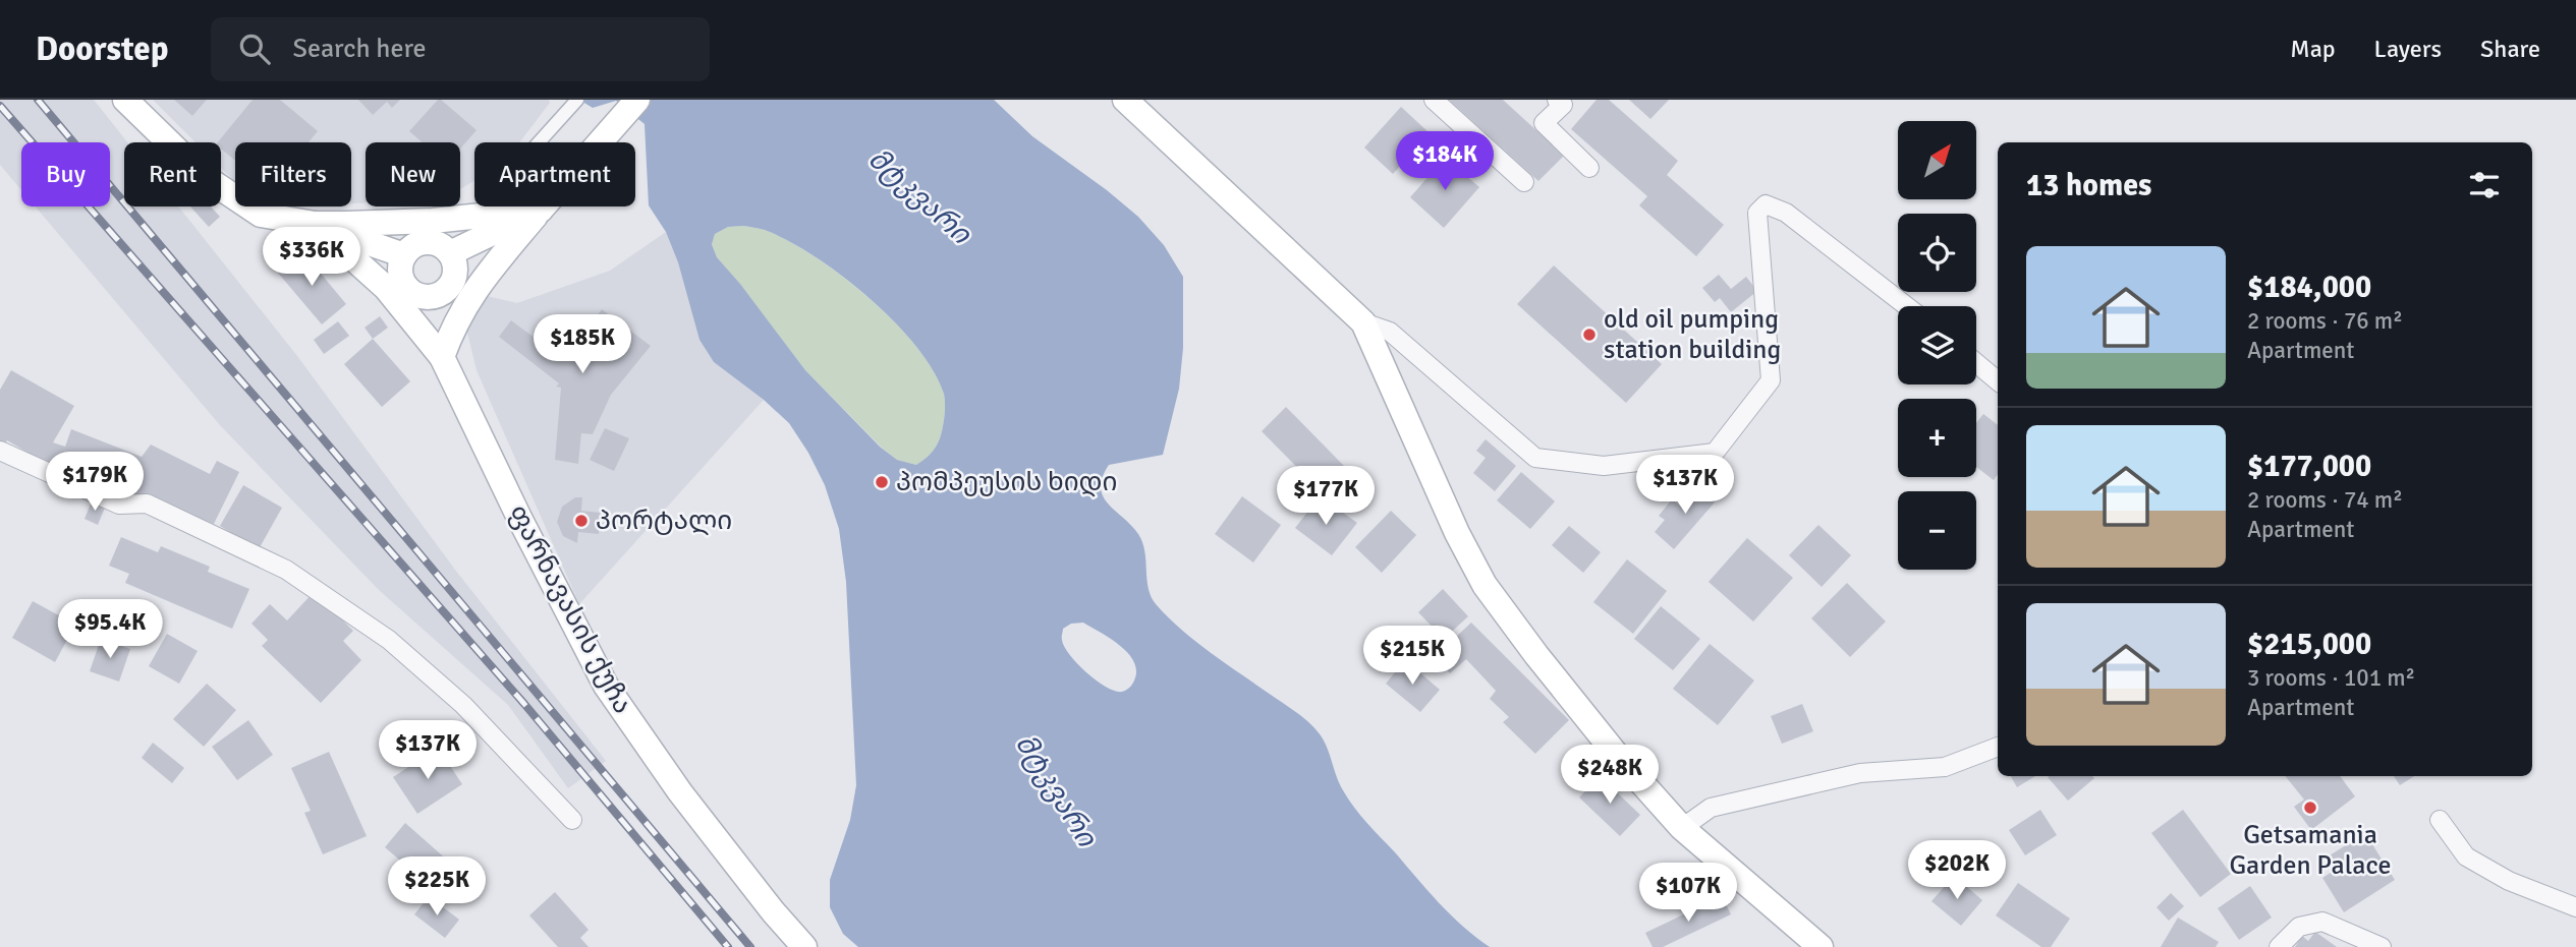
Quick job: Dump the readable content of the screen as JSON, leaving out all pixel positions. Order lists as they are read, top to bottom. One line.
{"streets":{"main road":["ფარნავასის ქუჩა"]},"water":["მტკვარი"],"places":["old oil pumping station building","პომპეუსის ხიდი","პორტალი","Getsamania Garden Palace"],"north":"top right","page":{"header":"Doorstep","search":"Search here","nav":["Map","Layers","Share"],"map_buttons":["+","−"],"price":["$184K","$336K","$185K","$179K","$137K","$177K","$95.4K","$215K","$137K","$248K","$202K","$225K","$107K"],"chip":["Buy","Rent","Filters","New","Apartment"],"heading":"13 homes","list":[{"name":"$184,000","note":"2 rooms · 76 m² · Apartment"},{"name":"$177,000","note":"2 rooms · 74 m² · Apartment"},{"name":"$215,000","note":"3 rooms · 101 m² · Apartment"}]}}
